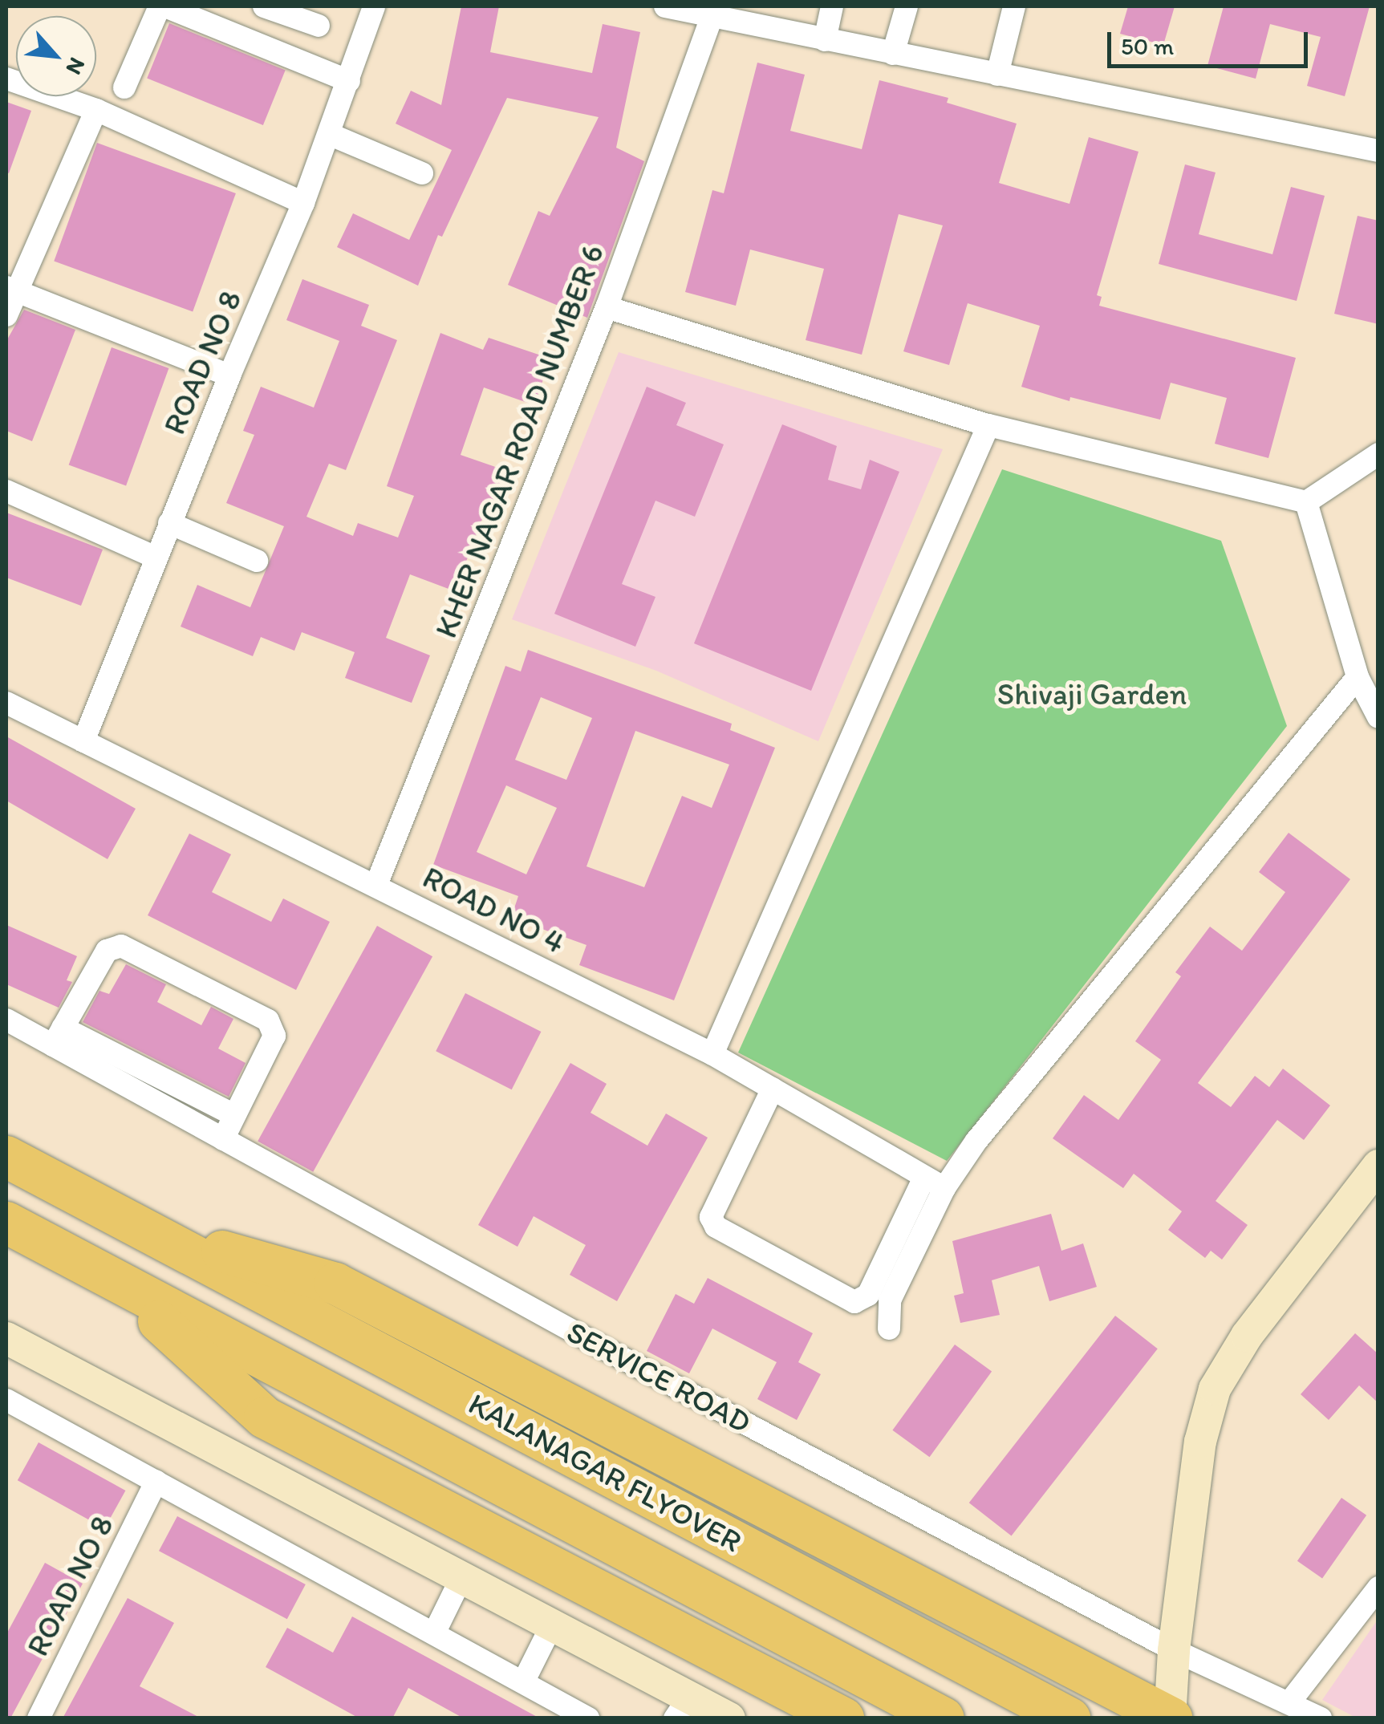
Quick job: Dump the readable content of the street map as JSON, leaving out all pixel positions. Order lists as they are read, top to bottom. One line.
{"streets":{"highway":["KALANAGAR FLYOVER"],"street":["ROAD NO 8","KHER NAGAR ROAD NUMBER 6","ROAD NO 4","SERVICE ROAD"]},"crossings":[["ROAD NO 8","ROAD NO 4"],["KHER NAGAR ROAD NUMBER 6","ROAD NO 4"]],"parks":["Shivaji Garden"],"scale_bar":"50 m","north":"bottom right"}
